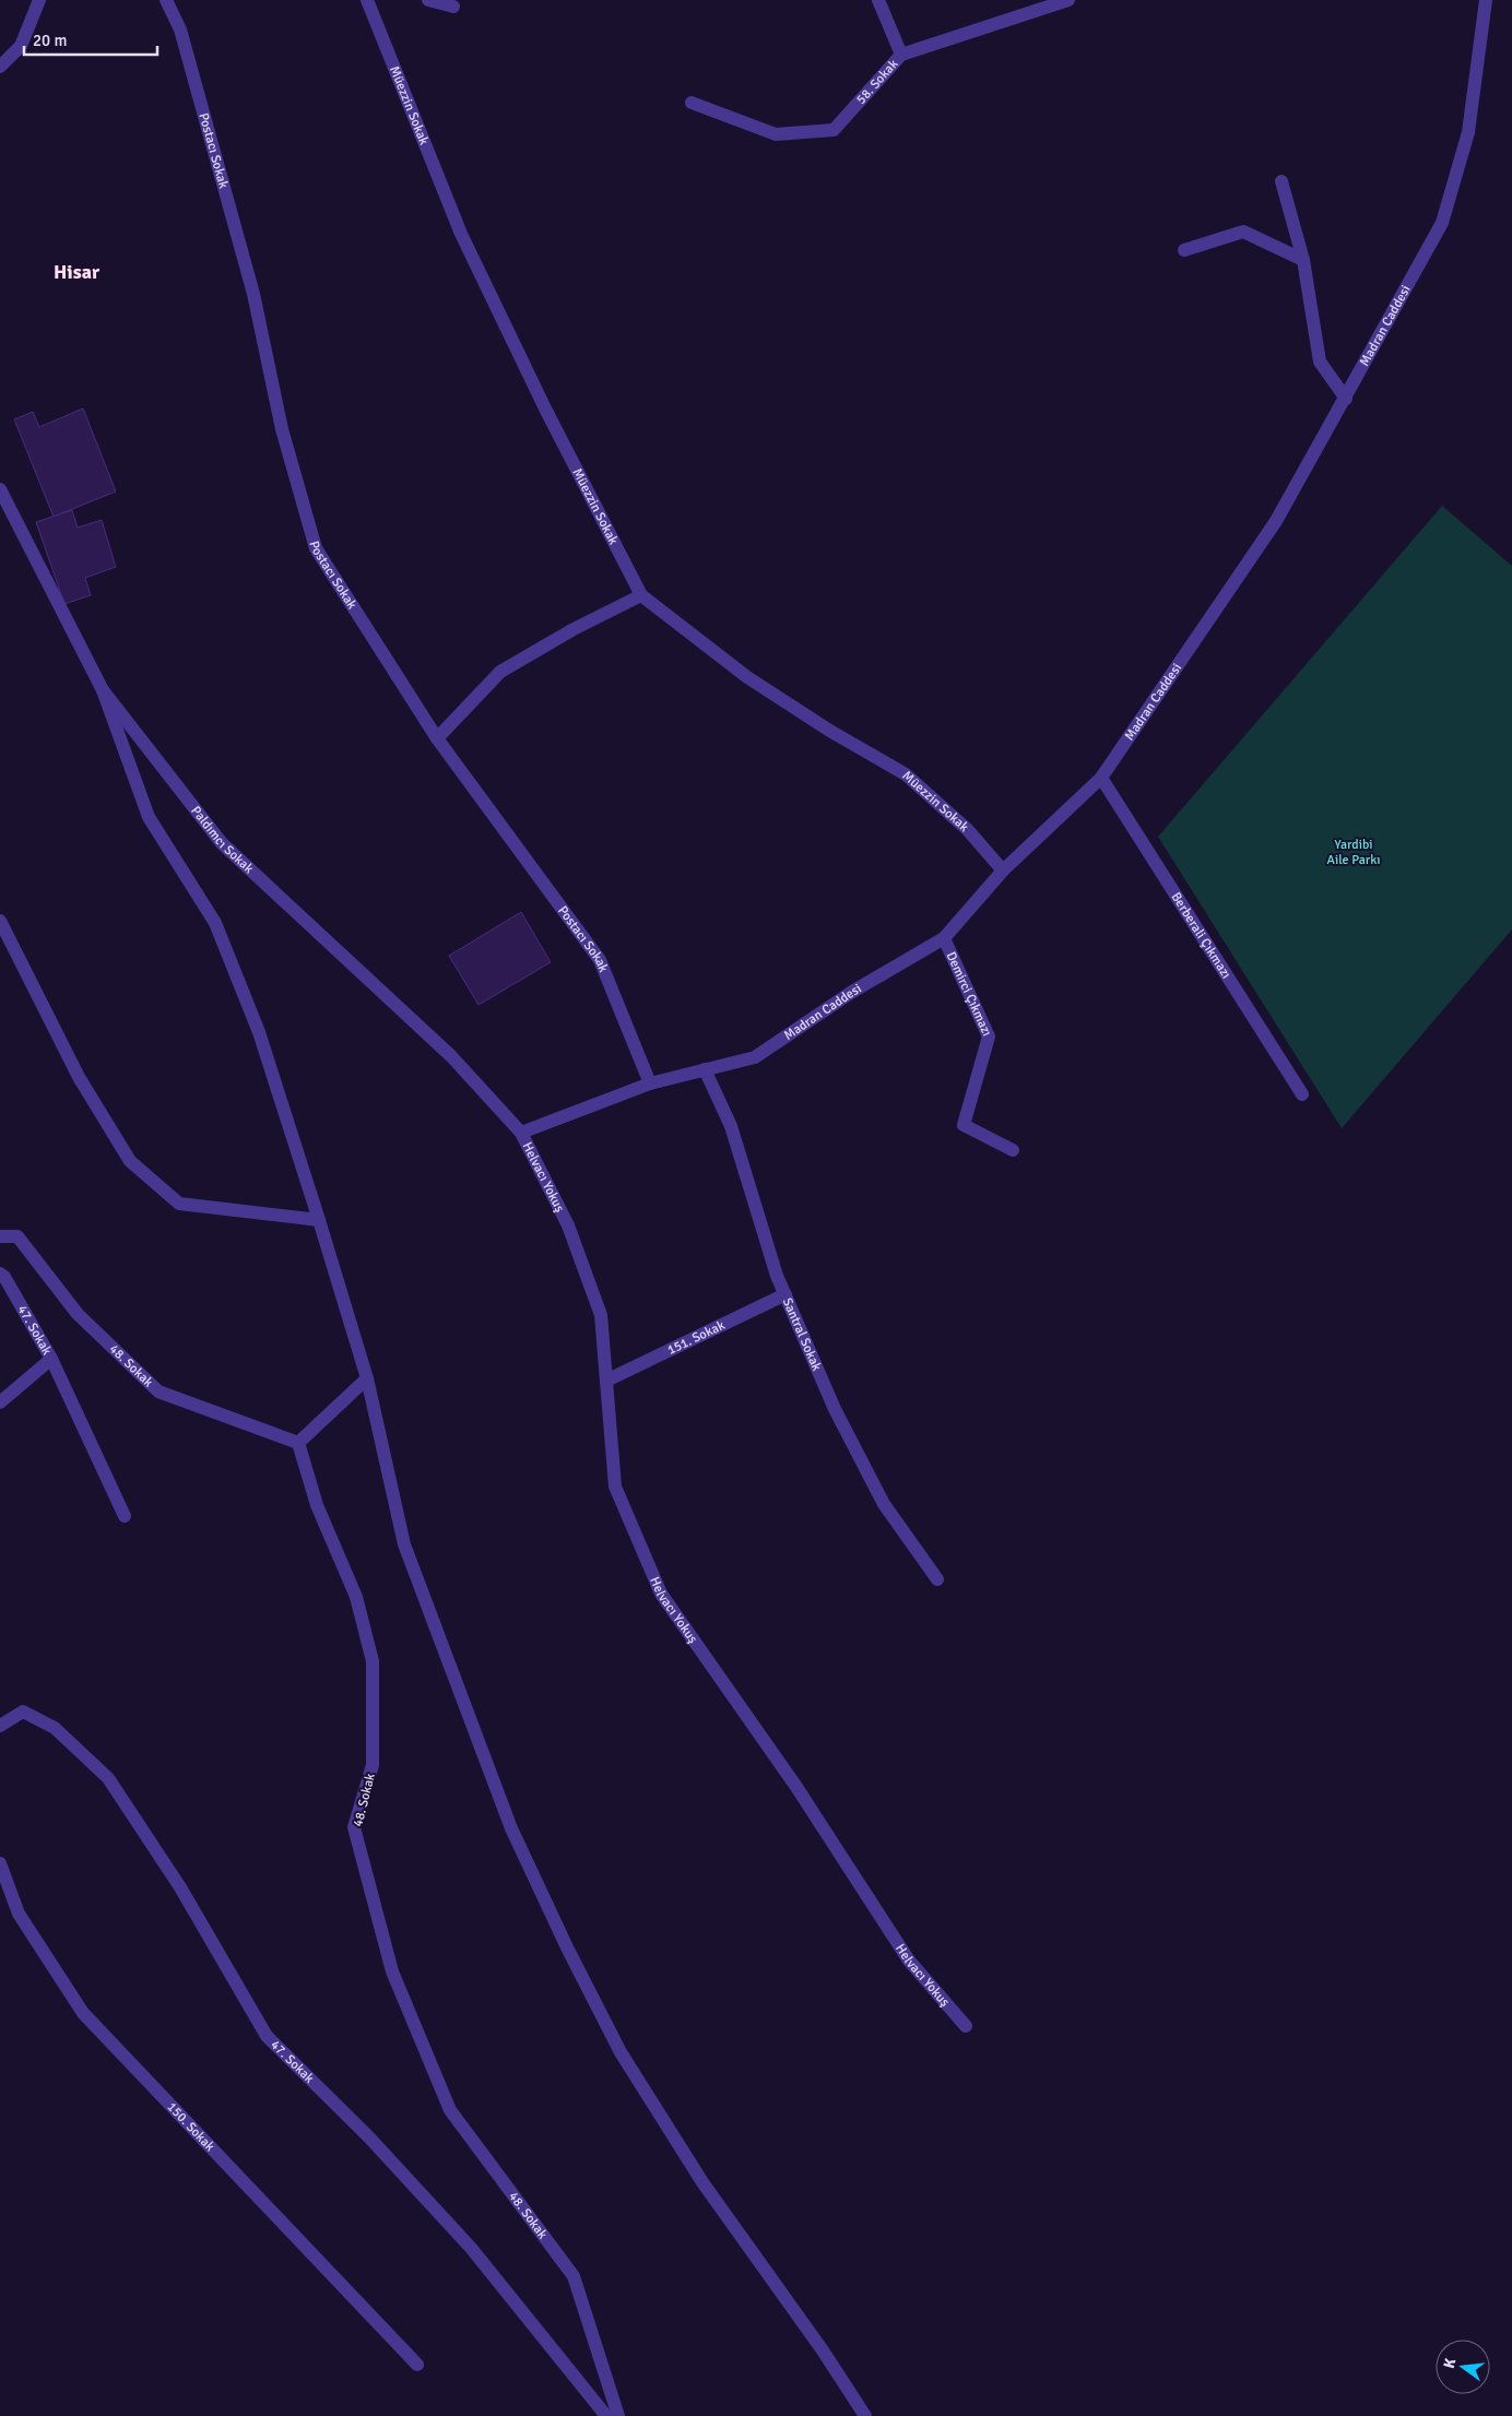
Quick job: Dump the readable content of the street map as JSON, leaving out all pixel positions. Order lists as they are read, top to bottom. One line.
{"streets":{"street":["58. Sokak","Müezzin Sokak","Postacı Sokak","Madran Caddesi","Paldımcı Sokak","Berberali Çıkmazı","Demirci Çıkmazı","Helvacı Yokuş","47. Sokak","Santral Sokak","151. Sokak","48. Sokak","150. Sokak"]},"crossings":[["Müezzin Sokak","Madran Caddesi"],["Postacı Sokak","Madran Caddesi"],["Madran Caddesi","Paldımcı Sokak"],["Madran Caddesi","Berberali Çıkmazı"],["Madran Caddesi","Demirci Çıkmazı"],["Madran Caddesi","Helvacı Yokuş"],["Madran Caddesi","Santral Sokak"],["Paldımcı Sokak","Helvacı Yokuş"],["Helvacı Yokuş","151. Sokak"],["Santral Sokak","151. Sokak"]],"districts":["Hisar"],"parks":["Yardibi Aile Parkı"],"scale_bar":"20 m","north":"left"}
